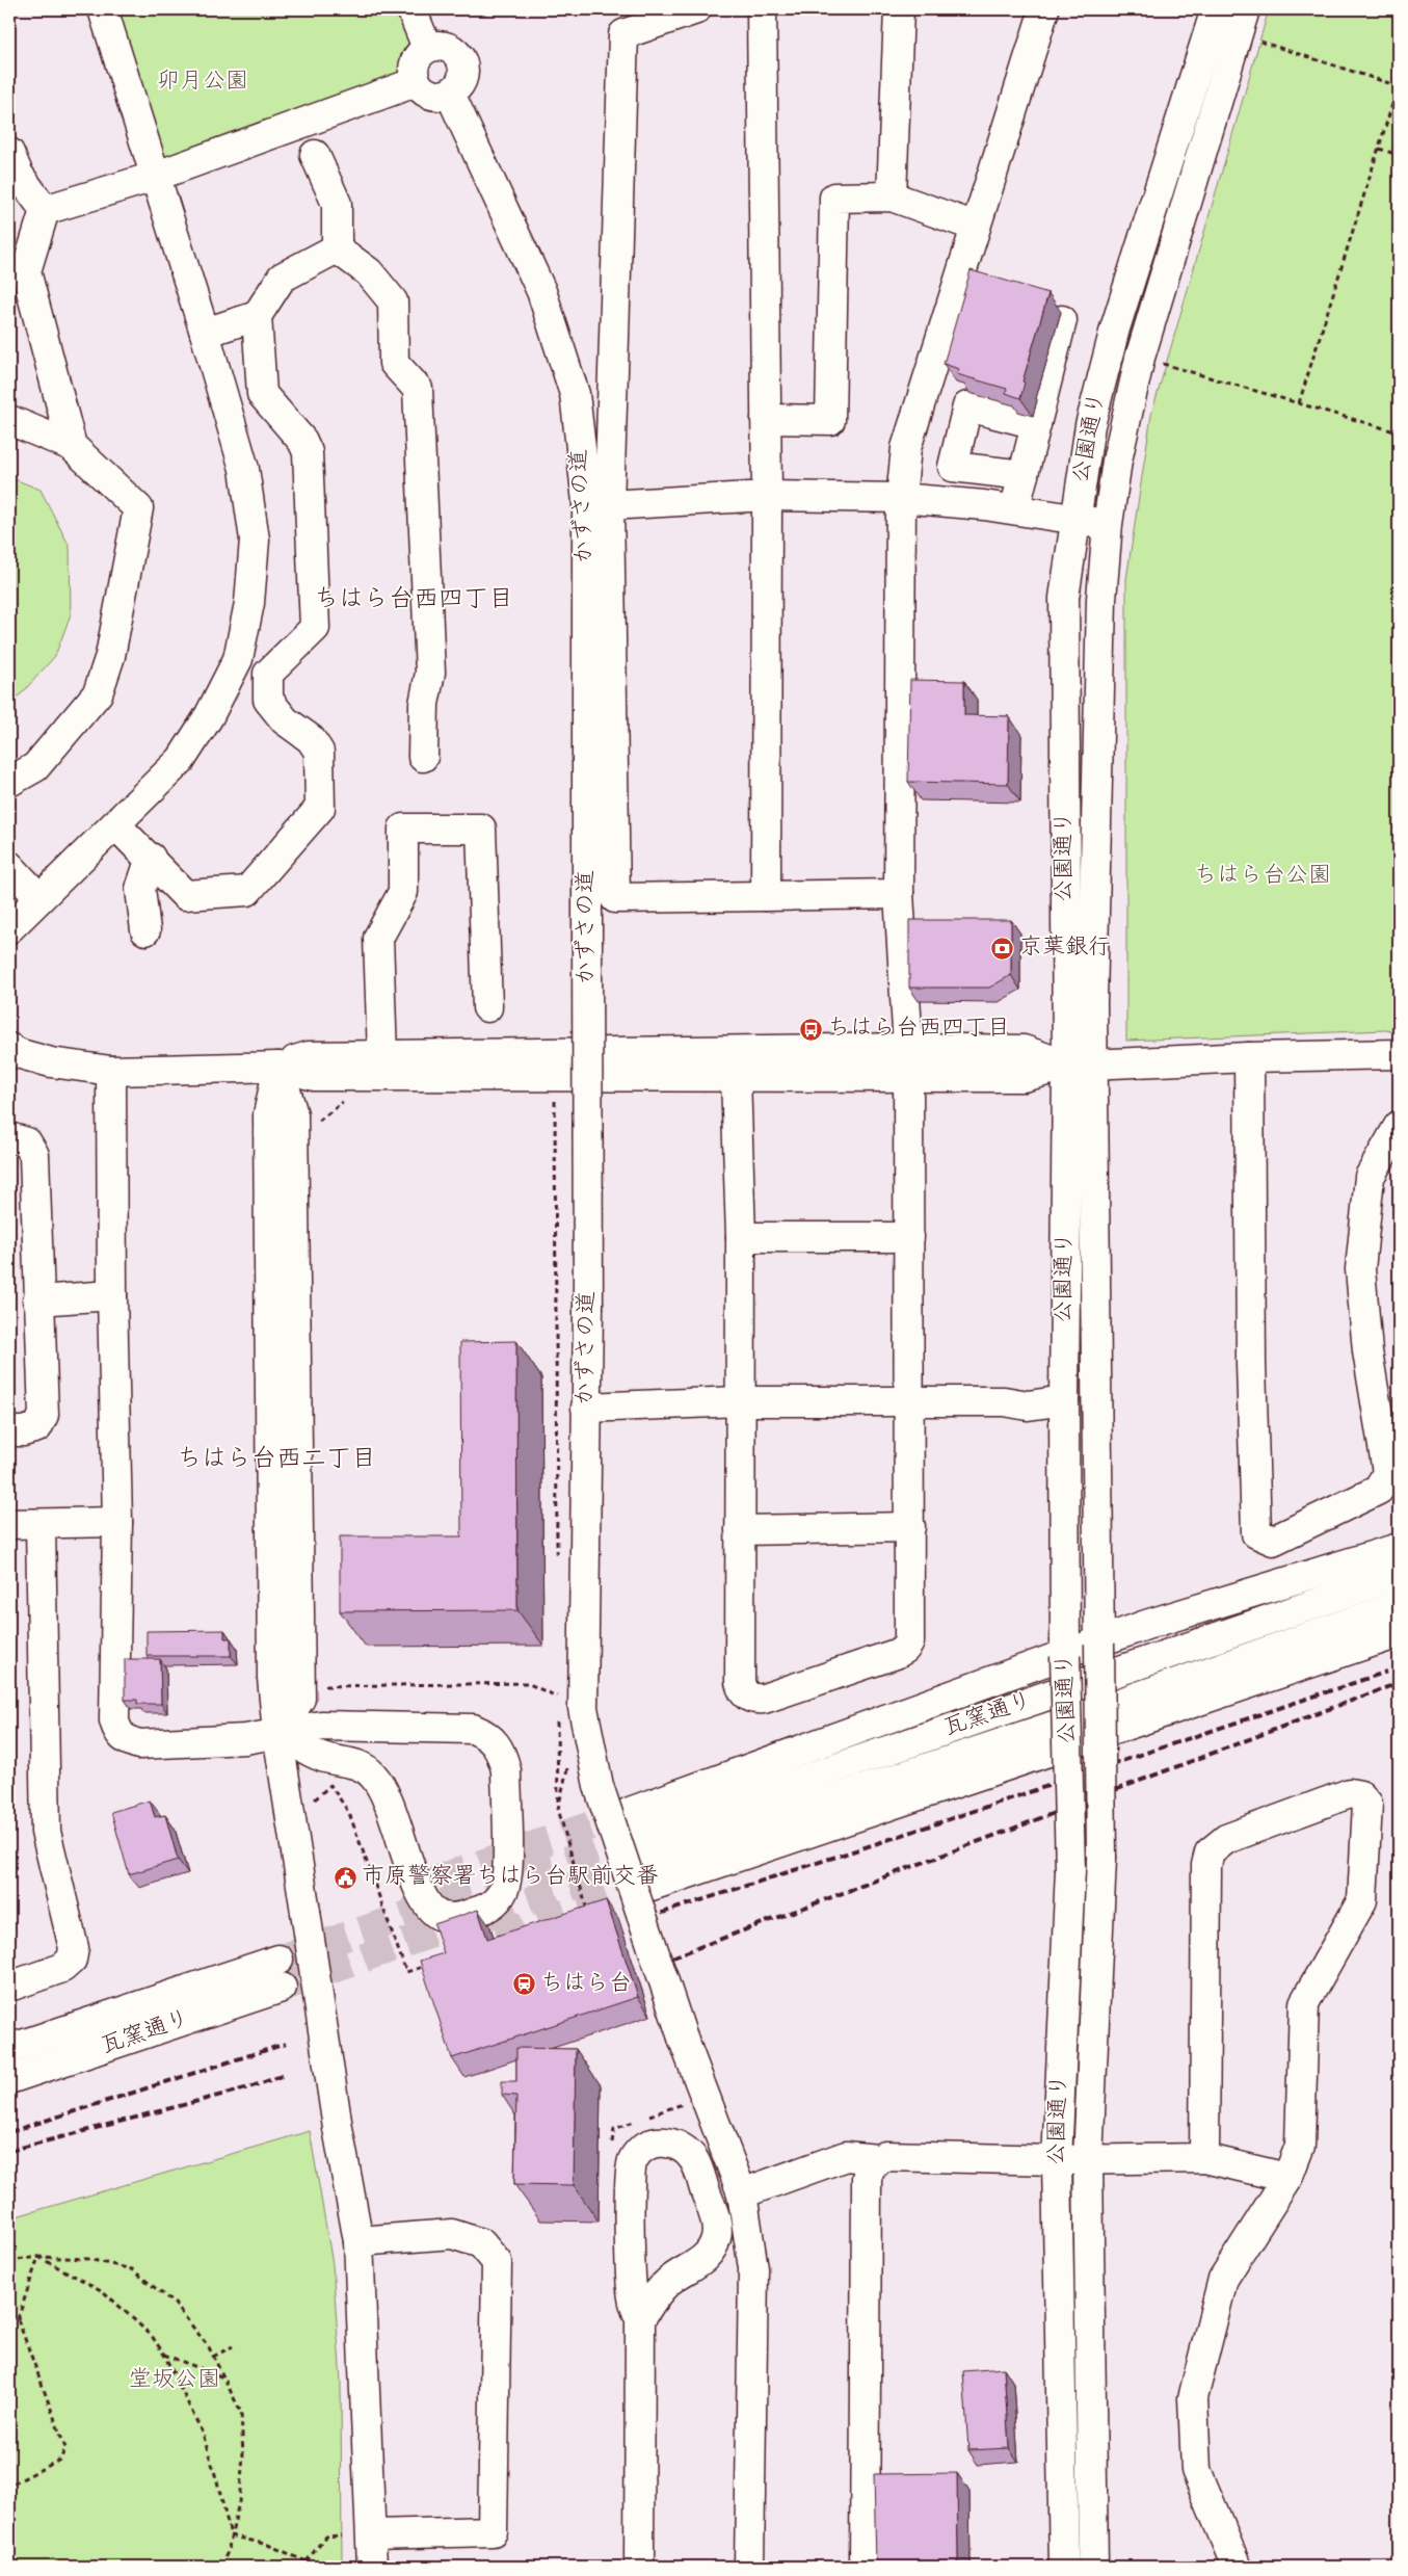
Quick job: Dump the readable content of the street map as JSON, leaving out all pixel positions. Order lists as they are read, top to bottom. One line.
{"streets":{"street":["公園通り","かずさの道","瓦窯通り"]},"districts":["ちはら台西四丁目","ちはら台西二丁目"],"parks":["卯月公園","ちはら台公園","堂坂公園"],"places":{"bank":["京葉銀行"],"bus stop":["ちはら台西四丁目"],"public building":["市原警察署ちはら台駅前交番"],"station":["ちはら台"]}}
